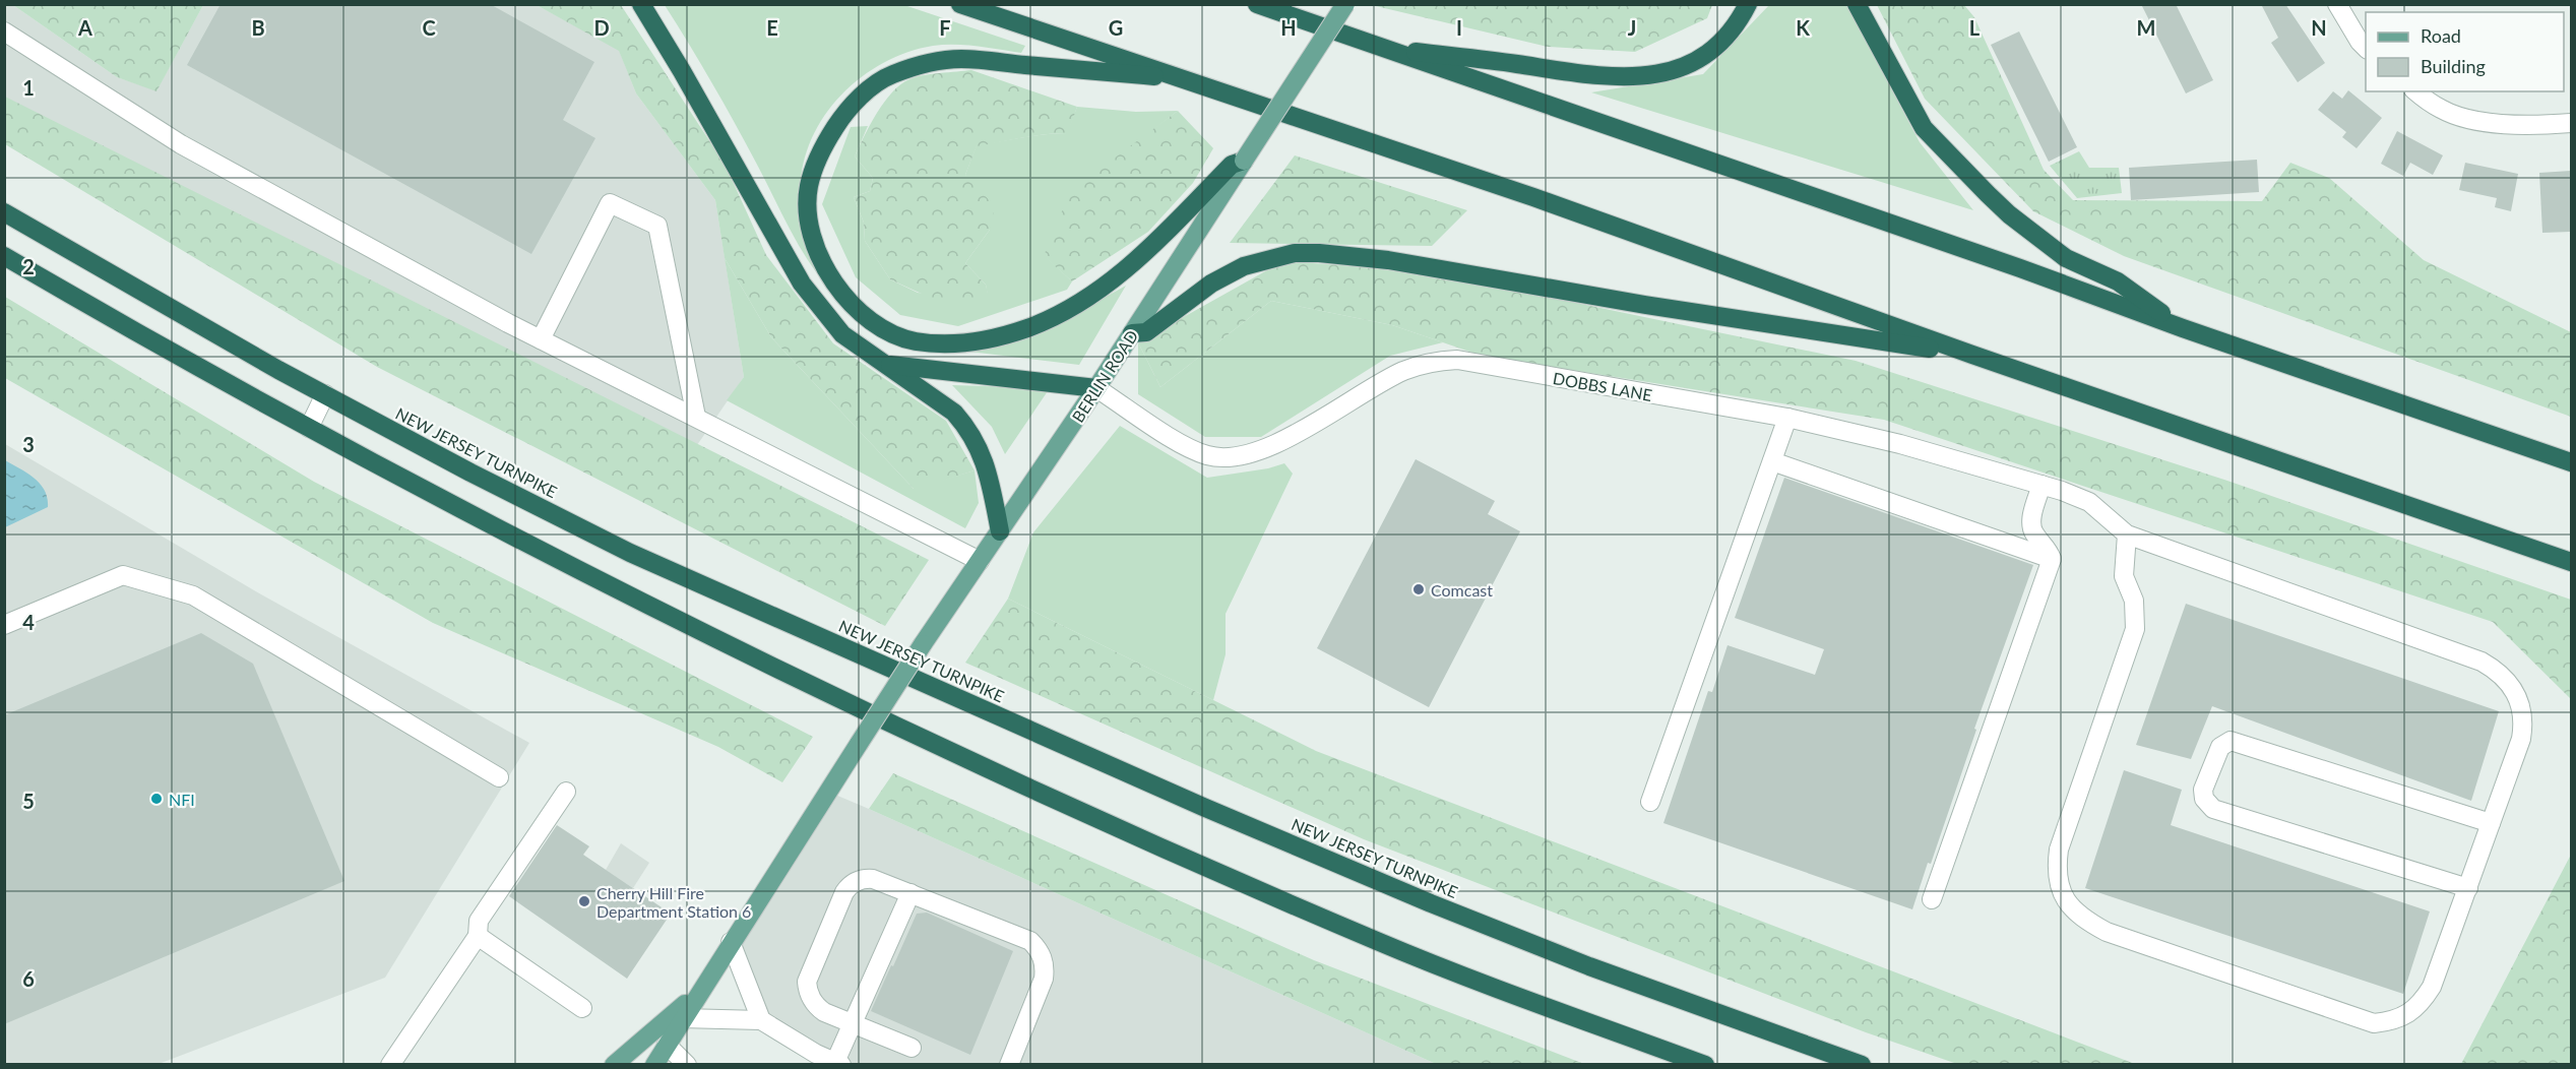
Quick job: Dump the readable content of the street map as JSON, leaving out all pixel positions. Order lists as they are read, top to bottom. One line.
{"streets":{"highway":["NEW JERSEY TURNPIKE"],"main road":["BERLIN ROAD"],"street":["DOBBS LANE"]},"crossings":[["BERLIN ROAD","DOBBS LANE"]],"places":["Comcast","NFI","Cherry Hill Fire Department Station 6"],"legend":["Road","Building"],"grid":{"columns":["A","B","C","D","E","F","G","H","I","J","K","L","M","N"],"rows":["1","2","3","4","5","6"]}}
